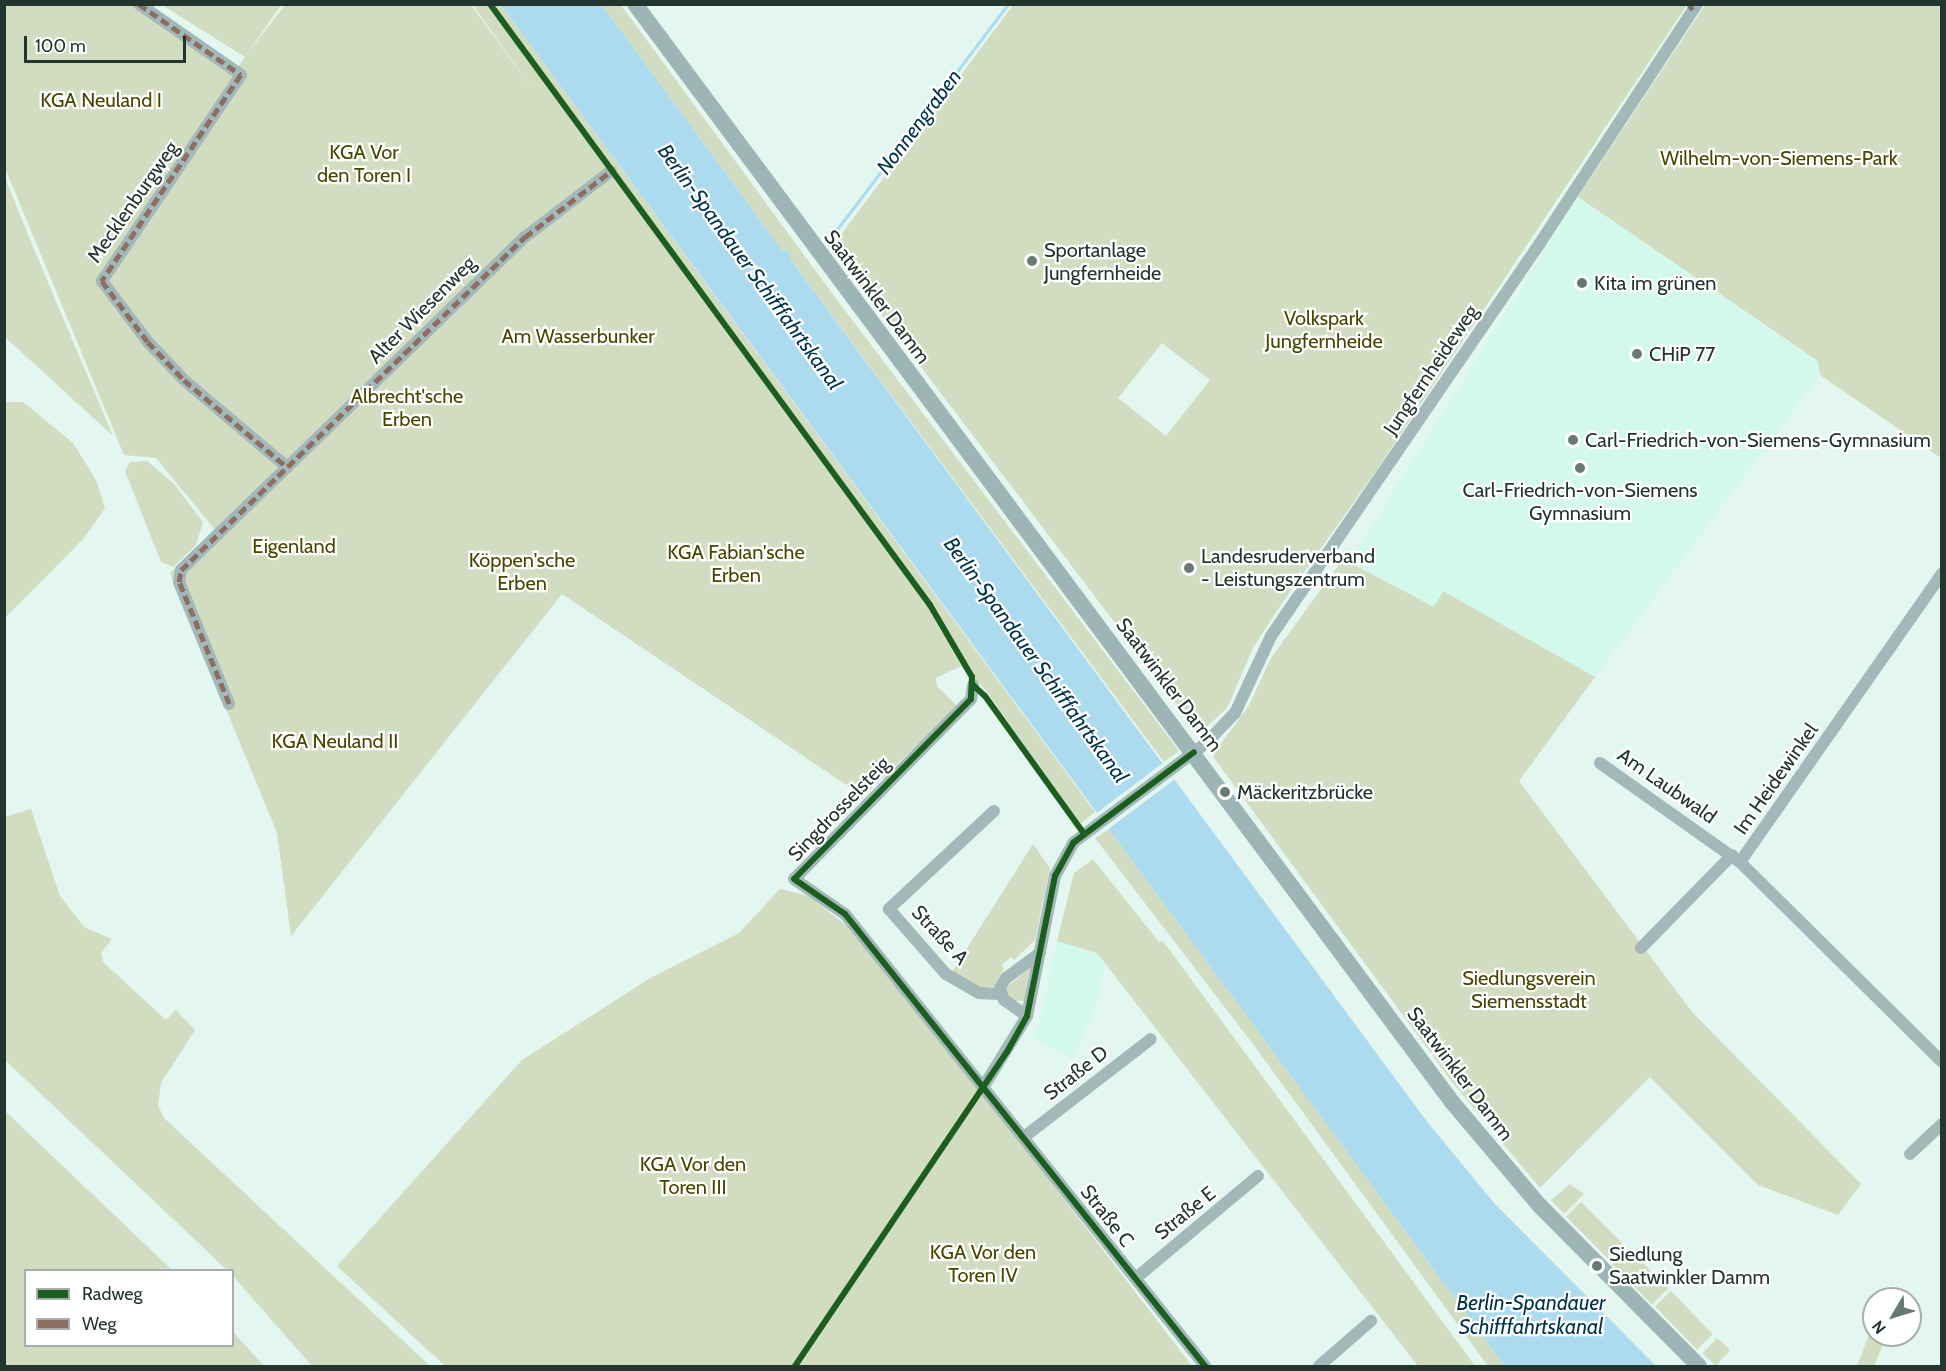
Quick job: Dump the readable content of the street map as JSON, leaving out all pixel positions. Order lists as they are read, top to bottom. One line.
{"streets":{"main road":["Saatwinkler Damm"],"street":["Mecklenburgweg","Alter Wiesenweg","Jungfernheideweg","Im Heidewinkel","Am Laubwald","Singdrosselsteig","Straße A","Straße D","Straße E","Straße C"]},"crossings":[["Mecklenburgweg","Alter Wiesenweg"],["Saatwinkler Damm","Jungfernheideweg"],["Jungfernheideweg","Singdrosselsteig"],["Jungfernheideweg","Straße C"],["Im Heidewinkel","Am Laubwald"],["Singdrosselsteig","Straße C"],["Straße D","Straße C"],["Straße E","Straße C"]],"water":["Nonnengraben","Berlin-Spandauer Schifffahrtskanal"],"parks":["KGA Neuland I","KGA Vor den Toren I","Wilhelm-von-Siemens-Park","Volkspark Jungfernheide","Am Wasserbunker","Albrecht'sche Erben","Eigenland","KGA Fabian'sche Erben","Köppen'sche Erben","KGA Neuland II","Siedlungsverein Siemensstadt","KGA Vor den Toren III","KGA Vor den Toren IV"],"places":["Sportanlage Jungfernheide","Kita im grünen","CHiP 77","Carl-Friedrich-von-Siemens-Gymnasium","Carl-Friedrich-von-Siemens Gymnasium","Landesruderverband - Leistungszentrum","Mäckeritzbrücke","Siedlung Saatwinkler Damm"],"legend":["Radweg","Weg"],"scale_bar":"100 m","north":"bottom left"}
